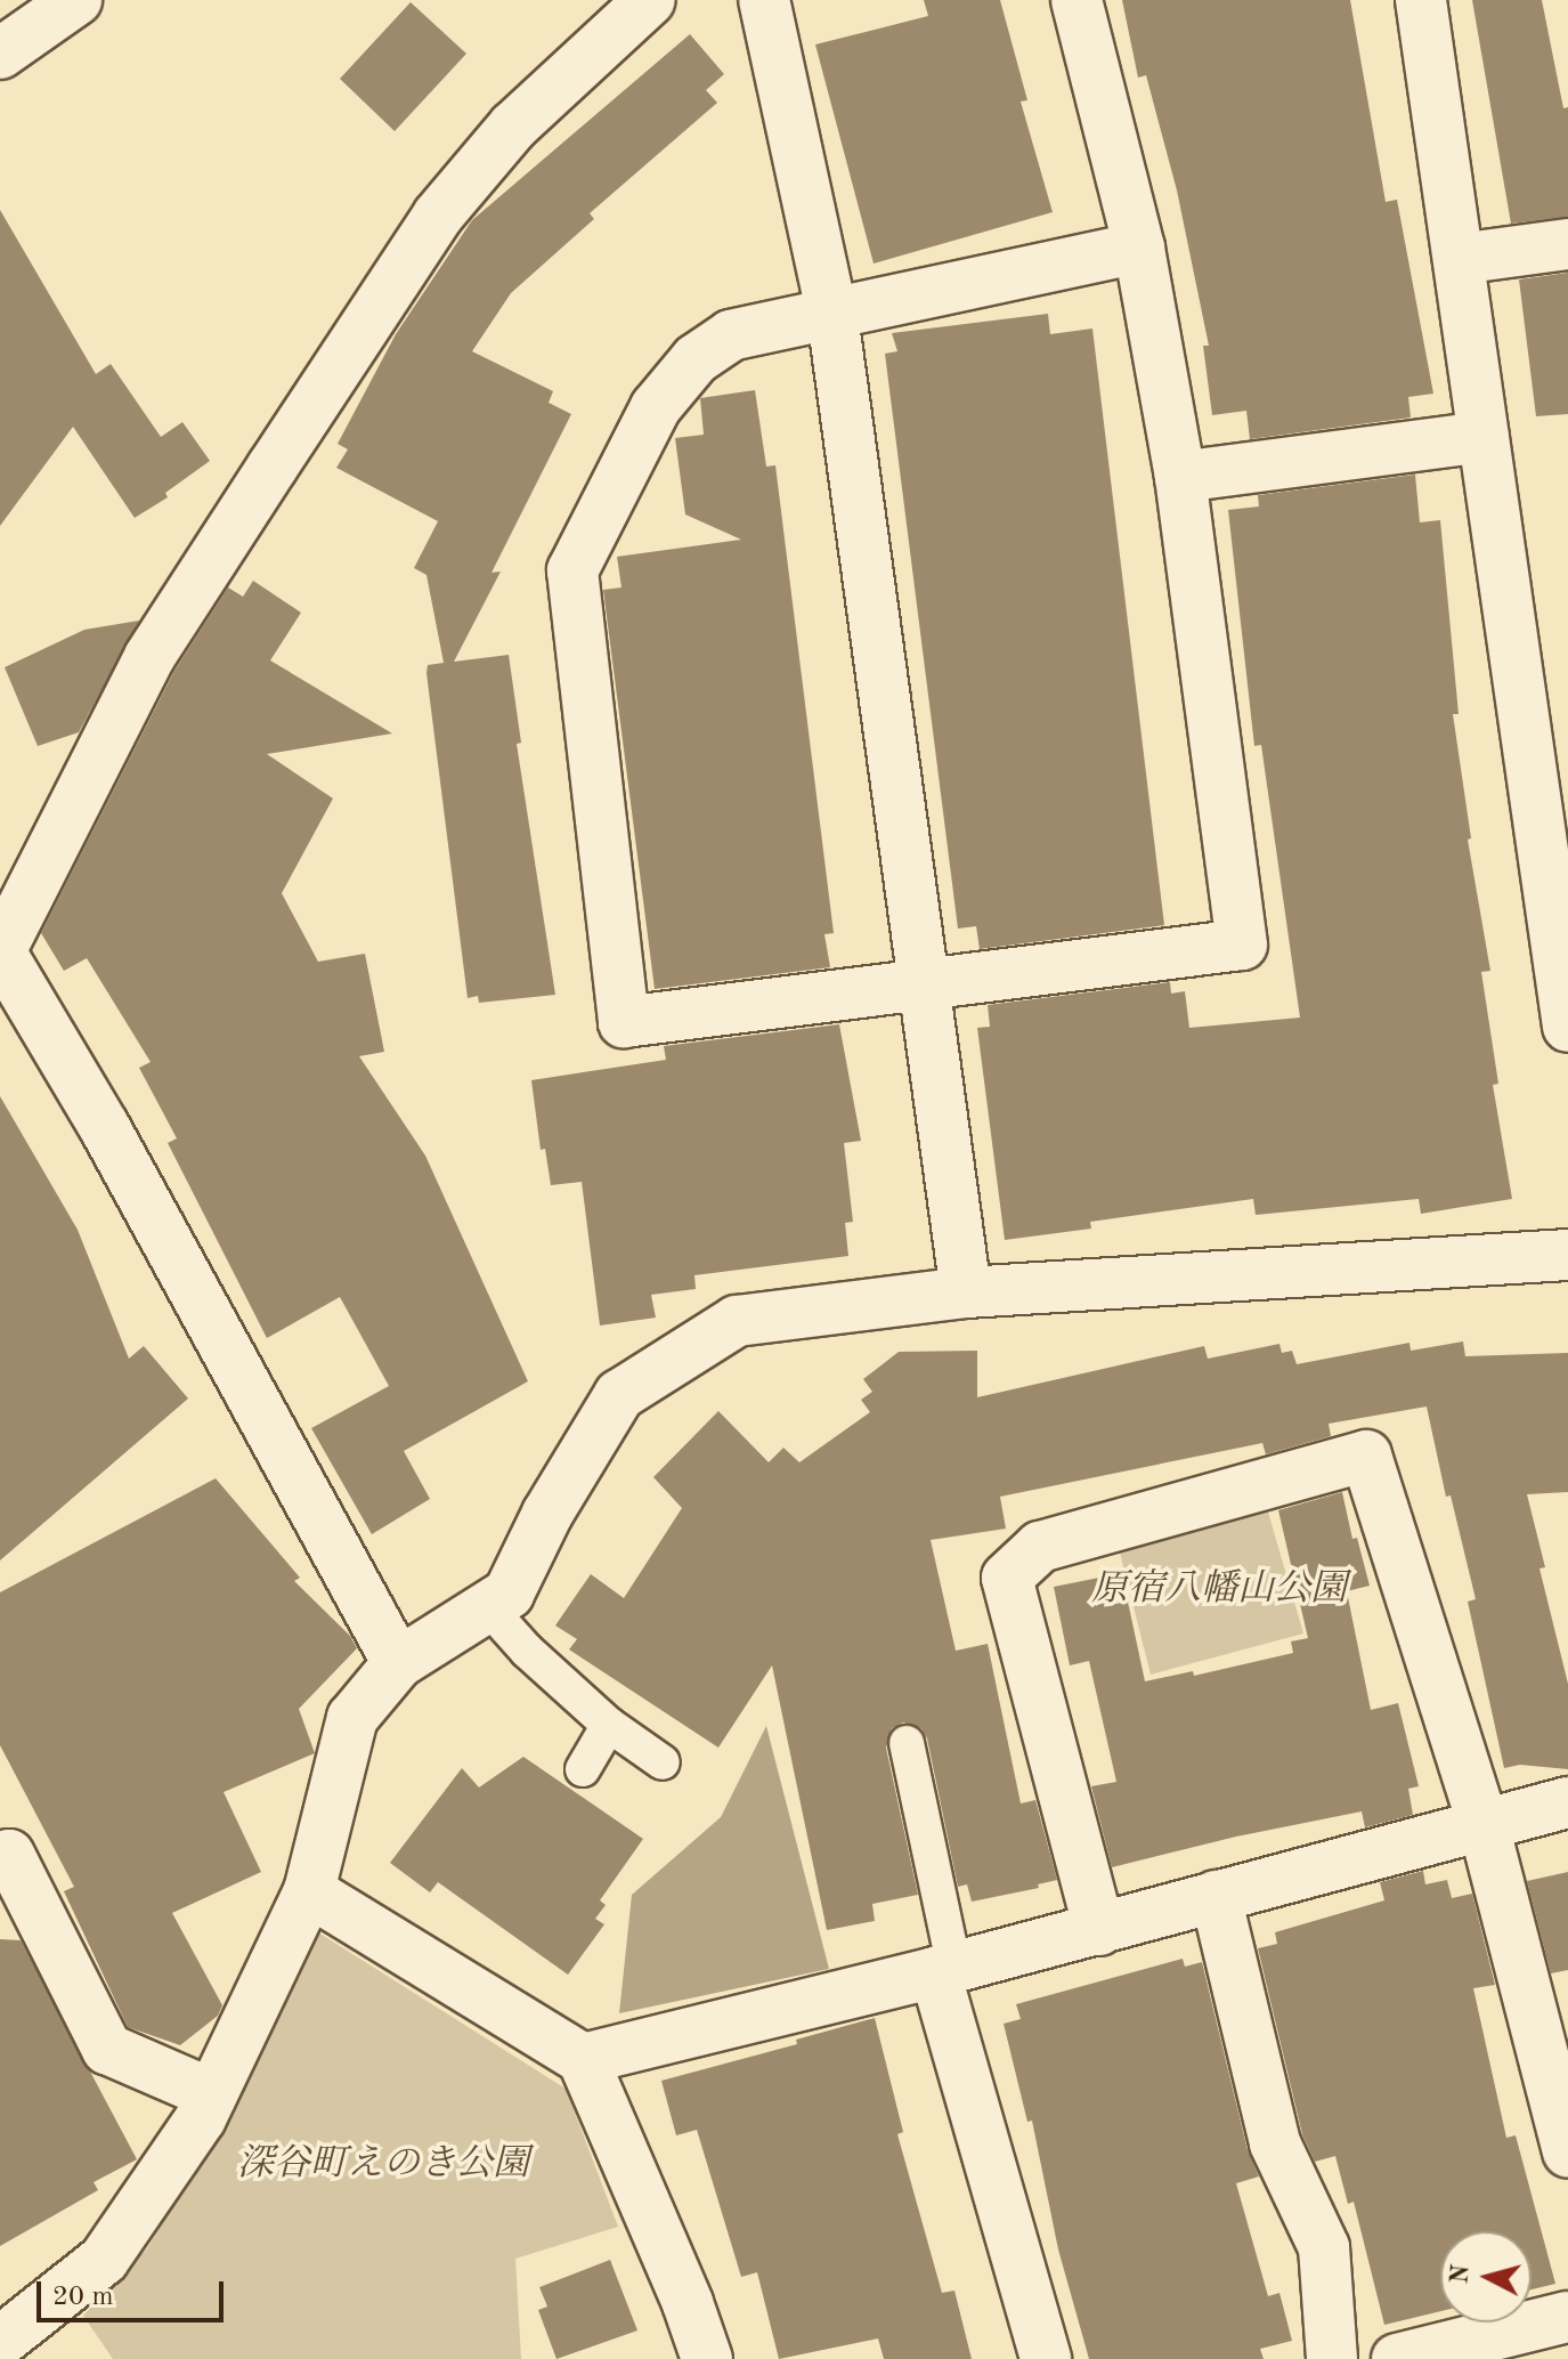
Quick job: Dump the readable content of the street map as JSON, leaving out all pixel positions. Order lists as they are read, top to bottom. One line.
{"parks":["原宿八幡山公園","深谷町えのき公園"],"scale_bar":"20 m","north":"left"}
